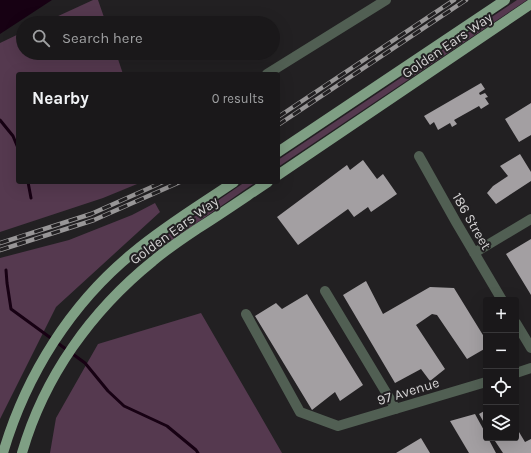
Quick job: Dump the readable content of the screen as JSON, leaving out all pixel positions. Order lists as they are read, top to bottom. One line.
{"streets":{"main road":["Golden Ears Way"],"street":["186 Street","97 Avenue"]},"page":{"search":"Search here","heading":["Nearby","0 results"],"map_buttons":["+","−"]}}
